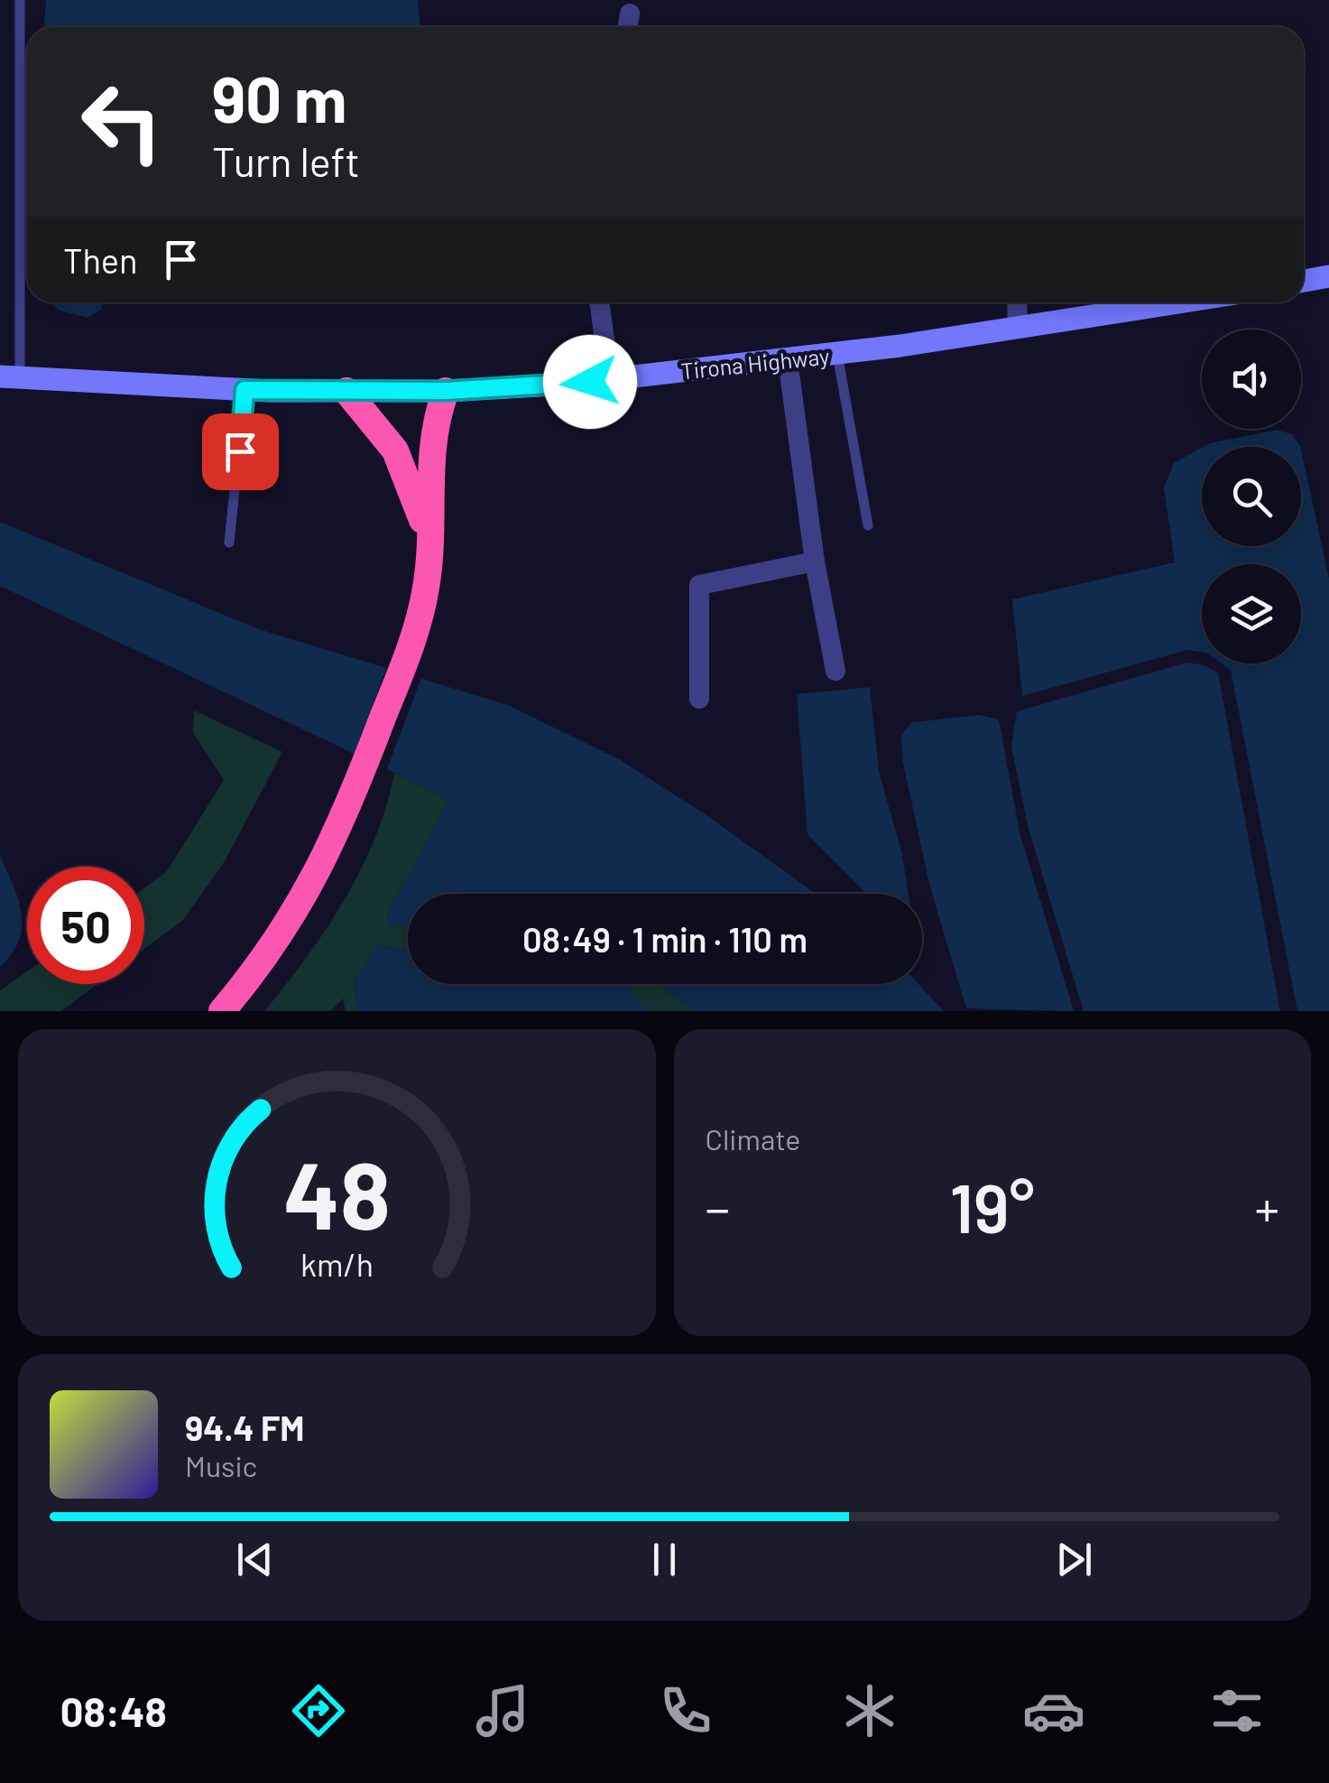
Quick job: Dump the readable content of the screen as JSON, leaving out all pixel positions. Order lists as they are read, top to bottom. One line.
{"streets":{"main road":["Tirona Highway"]},"page":{"turn":["90 m","Turn left"],"then":"Then","limit":"50","trip":"08:49 · 1 min · 110 m","tile":"Climate","heat":["−","19°","+"],"song":["94.4 FM","Music"],"tabs":"08:48","gauge":["48","km/h"]}}
